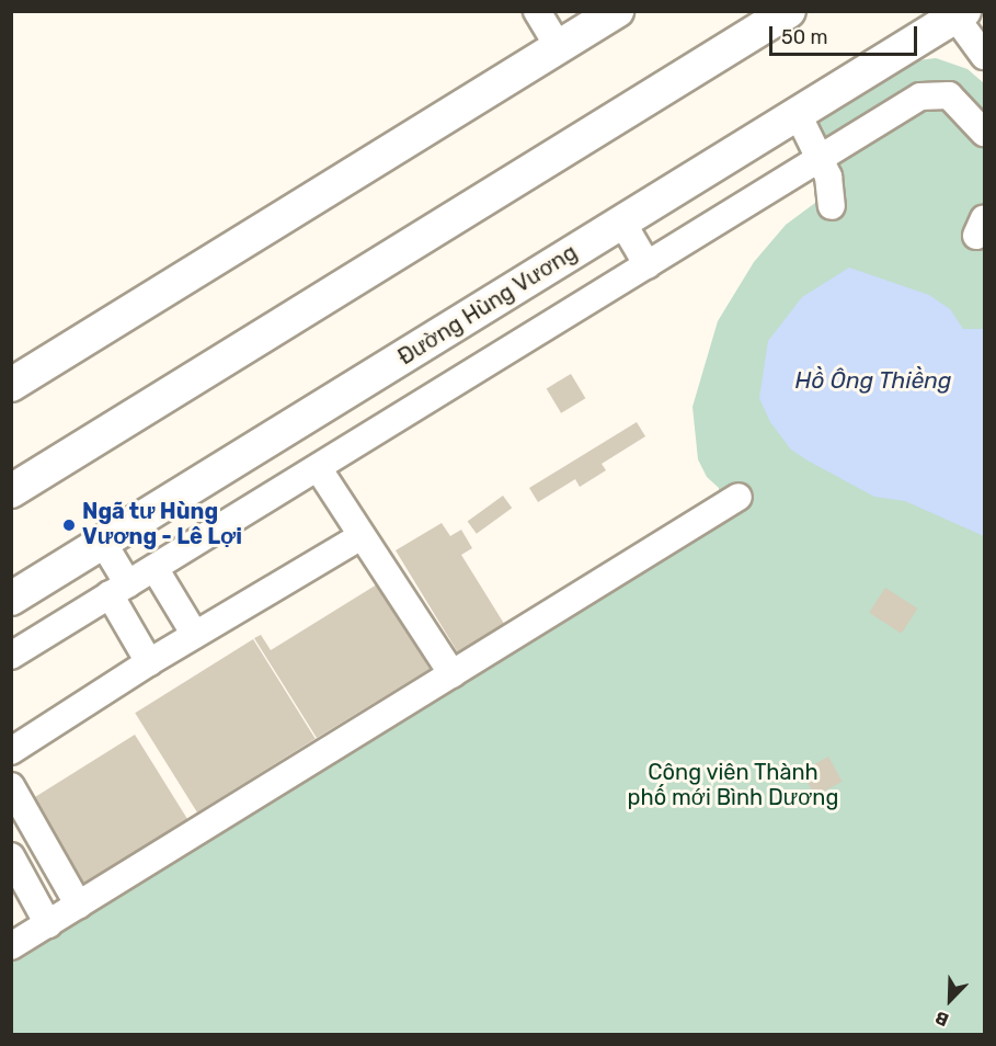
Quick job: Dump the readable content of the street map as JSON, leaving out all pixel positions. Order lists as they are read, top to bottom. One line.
{"streets":{"main road":["Đường Hùng Vương"]},"water":["Hồ Ông Thiềng"],"parks":["Công viên Thành phố mới Bình Dương"],"places":["Ngã tư Hùng Vương - Lê Lợi"],"scale_bar":"50 m","north":"bottom left"}
